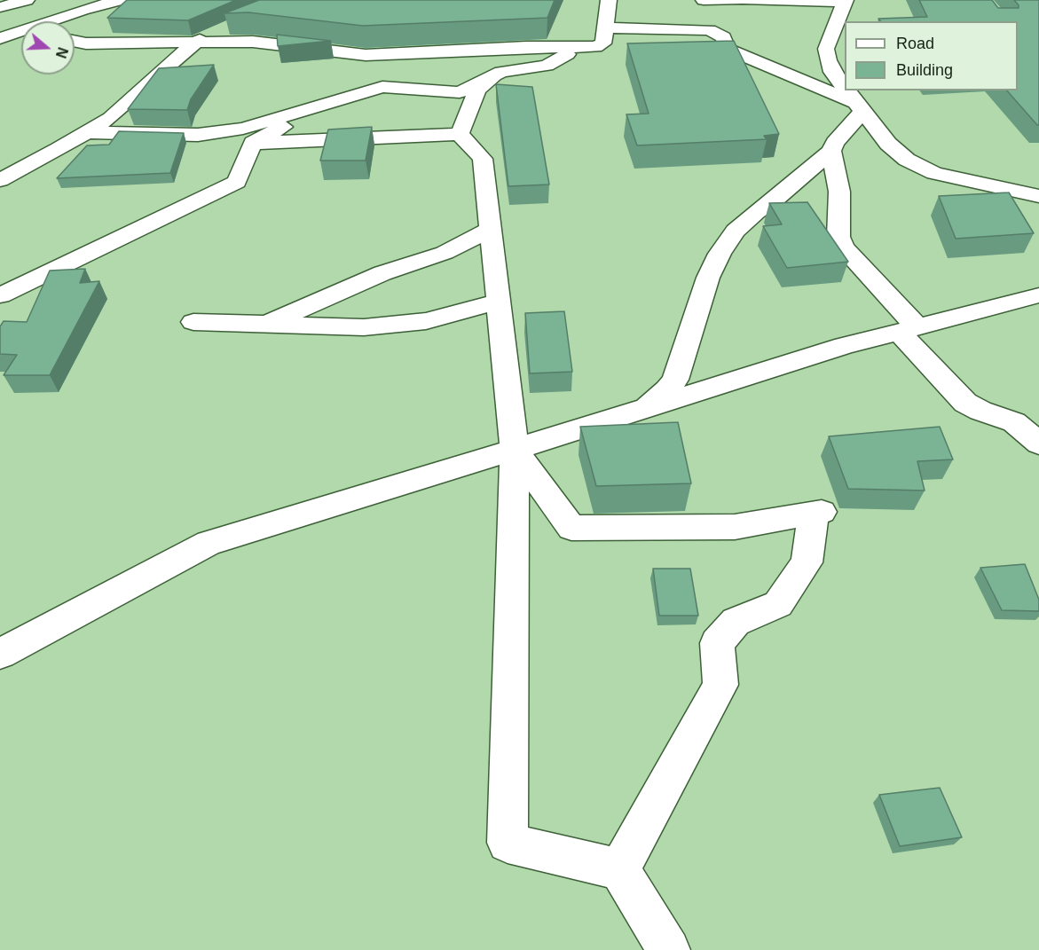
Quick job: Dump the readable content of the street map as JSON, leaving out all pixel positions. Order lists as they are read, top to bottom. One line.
{"legend":["Road","Building"],"north":"right"}
